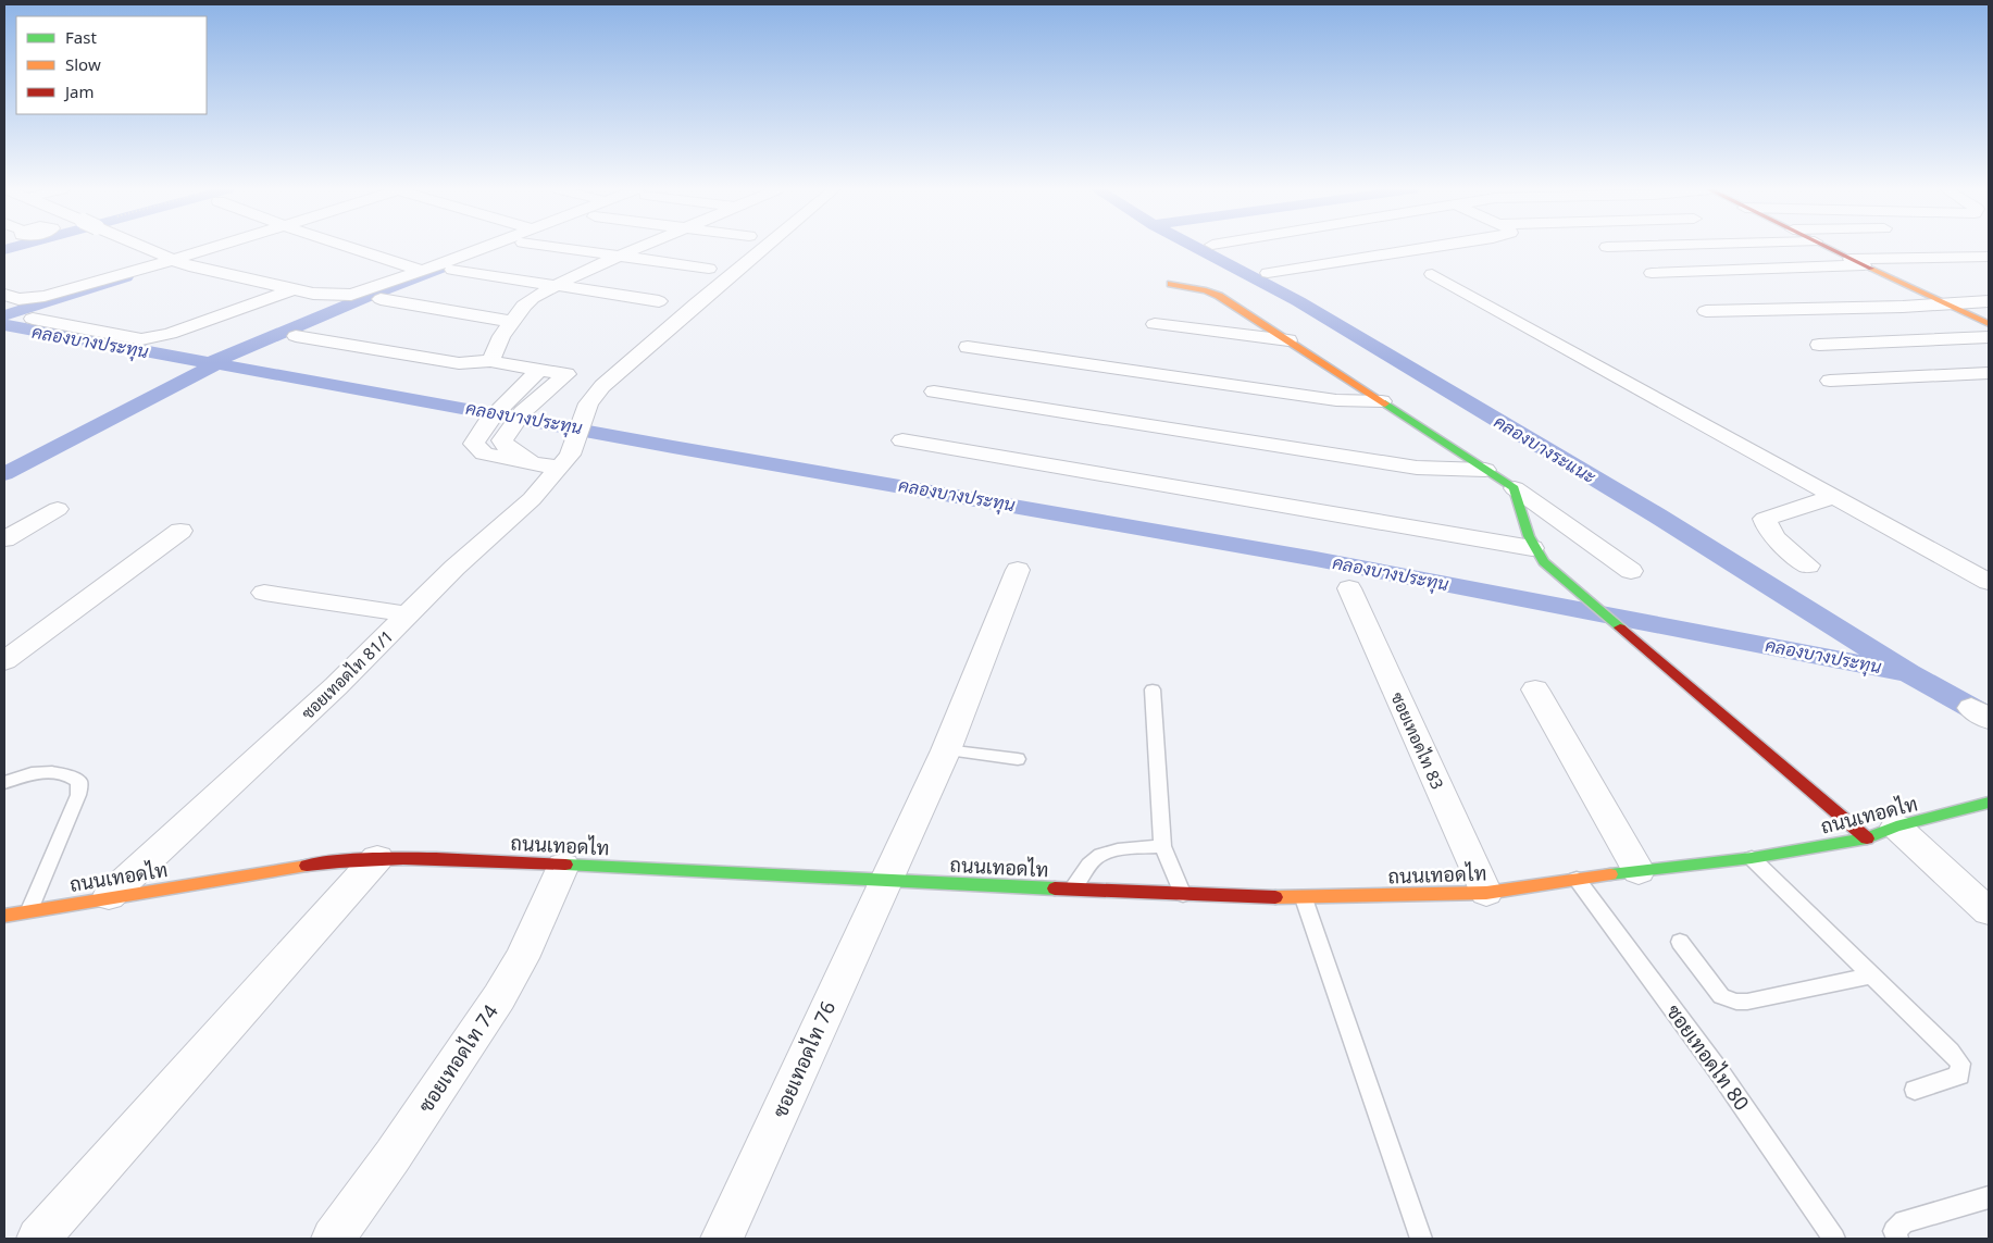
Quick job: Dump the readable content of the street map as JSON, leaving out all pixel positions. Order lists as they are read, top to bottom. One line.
{"streets":{"street":["ซอยเทอดไท 81/1","ซอยเทอดไท 83","ถนนเทอดไท","ซอยเทอดไท 74","ซอยเทอดไท 76"],"lane":["ซอยเทอดไท 80"]},"crossings":[["ซอยเทอดไท 81/1","ถนนเทอดไท"],["ซอยเทอดไท 83","ถนนเทอดไท"],["ถนนเทอดไท","ซอยเทอดไท 80"],["ถนนเทอดไท","ซอยเทอดไท 74"],["ถนนเทอดไท","ซอยเทอดไท 76"]],"water":["คลองบางประทุน","คลองบางระแนะ"],"legend":["Fast","Slow","Jam"]}
